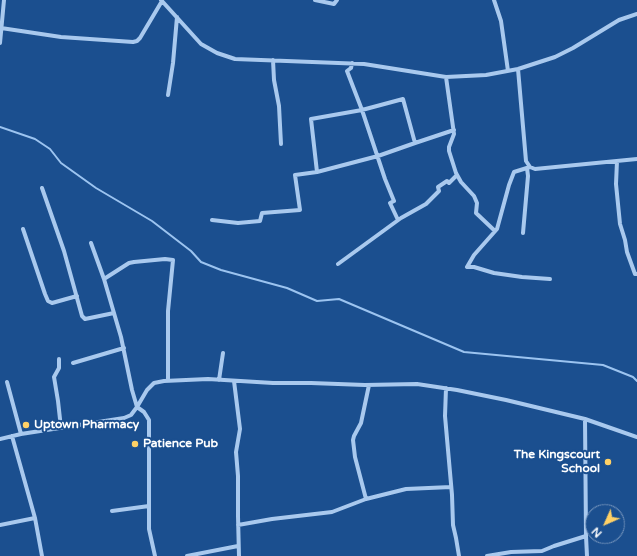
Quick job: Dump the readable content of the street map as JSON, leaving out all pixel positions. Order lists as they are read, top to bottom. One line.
{"places":["Uptown Pharmacy","Patience Pub","The Kingscourt School"],"north":"bottom left"}
